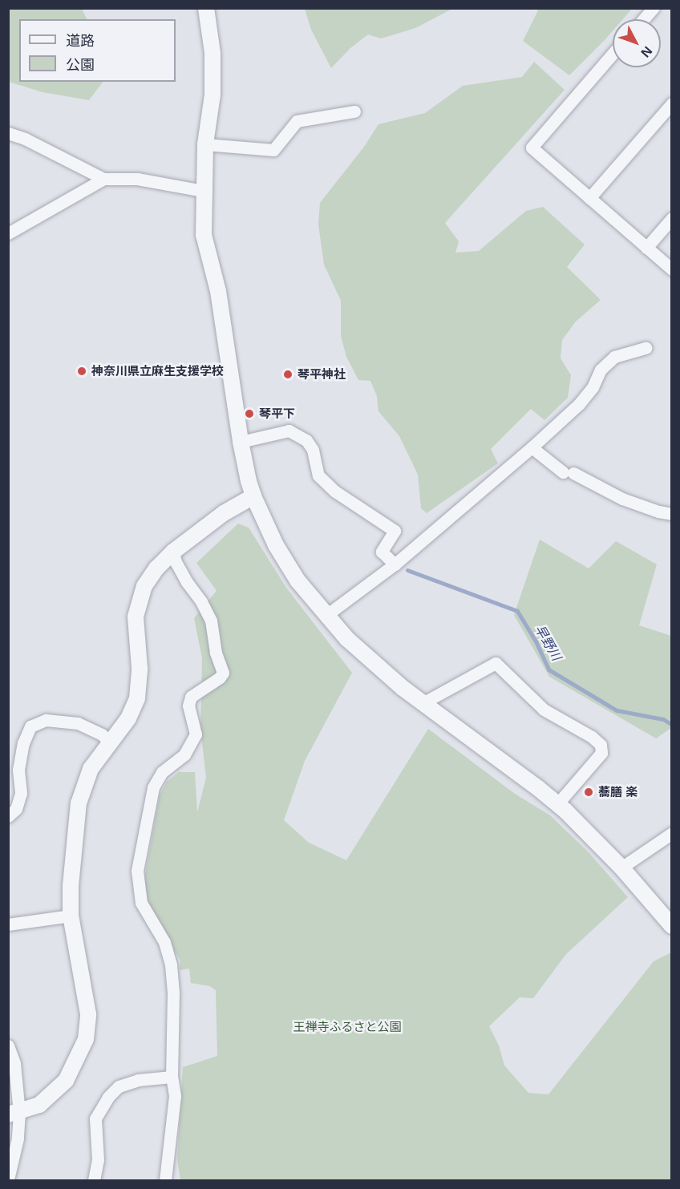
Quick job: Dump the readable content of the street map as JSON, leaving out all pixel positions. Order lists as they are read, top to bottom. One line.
{"water":["早野川"],"parks":["王禅寺ふるさと公園"],"places":["神奈川県立麻生支援学校","琴平神社","琴平下","蕎膳 楽"],"legend":["道路","公園"],"north":"bottom right"}
